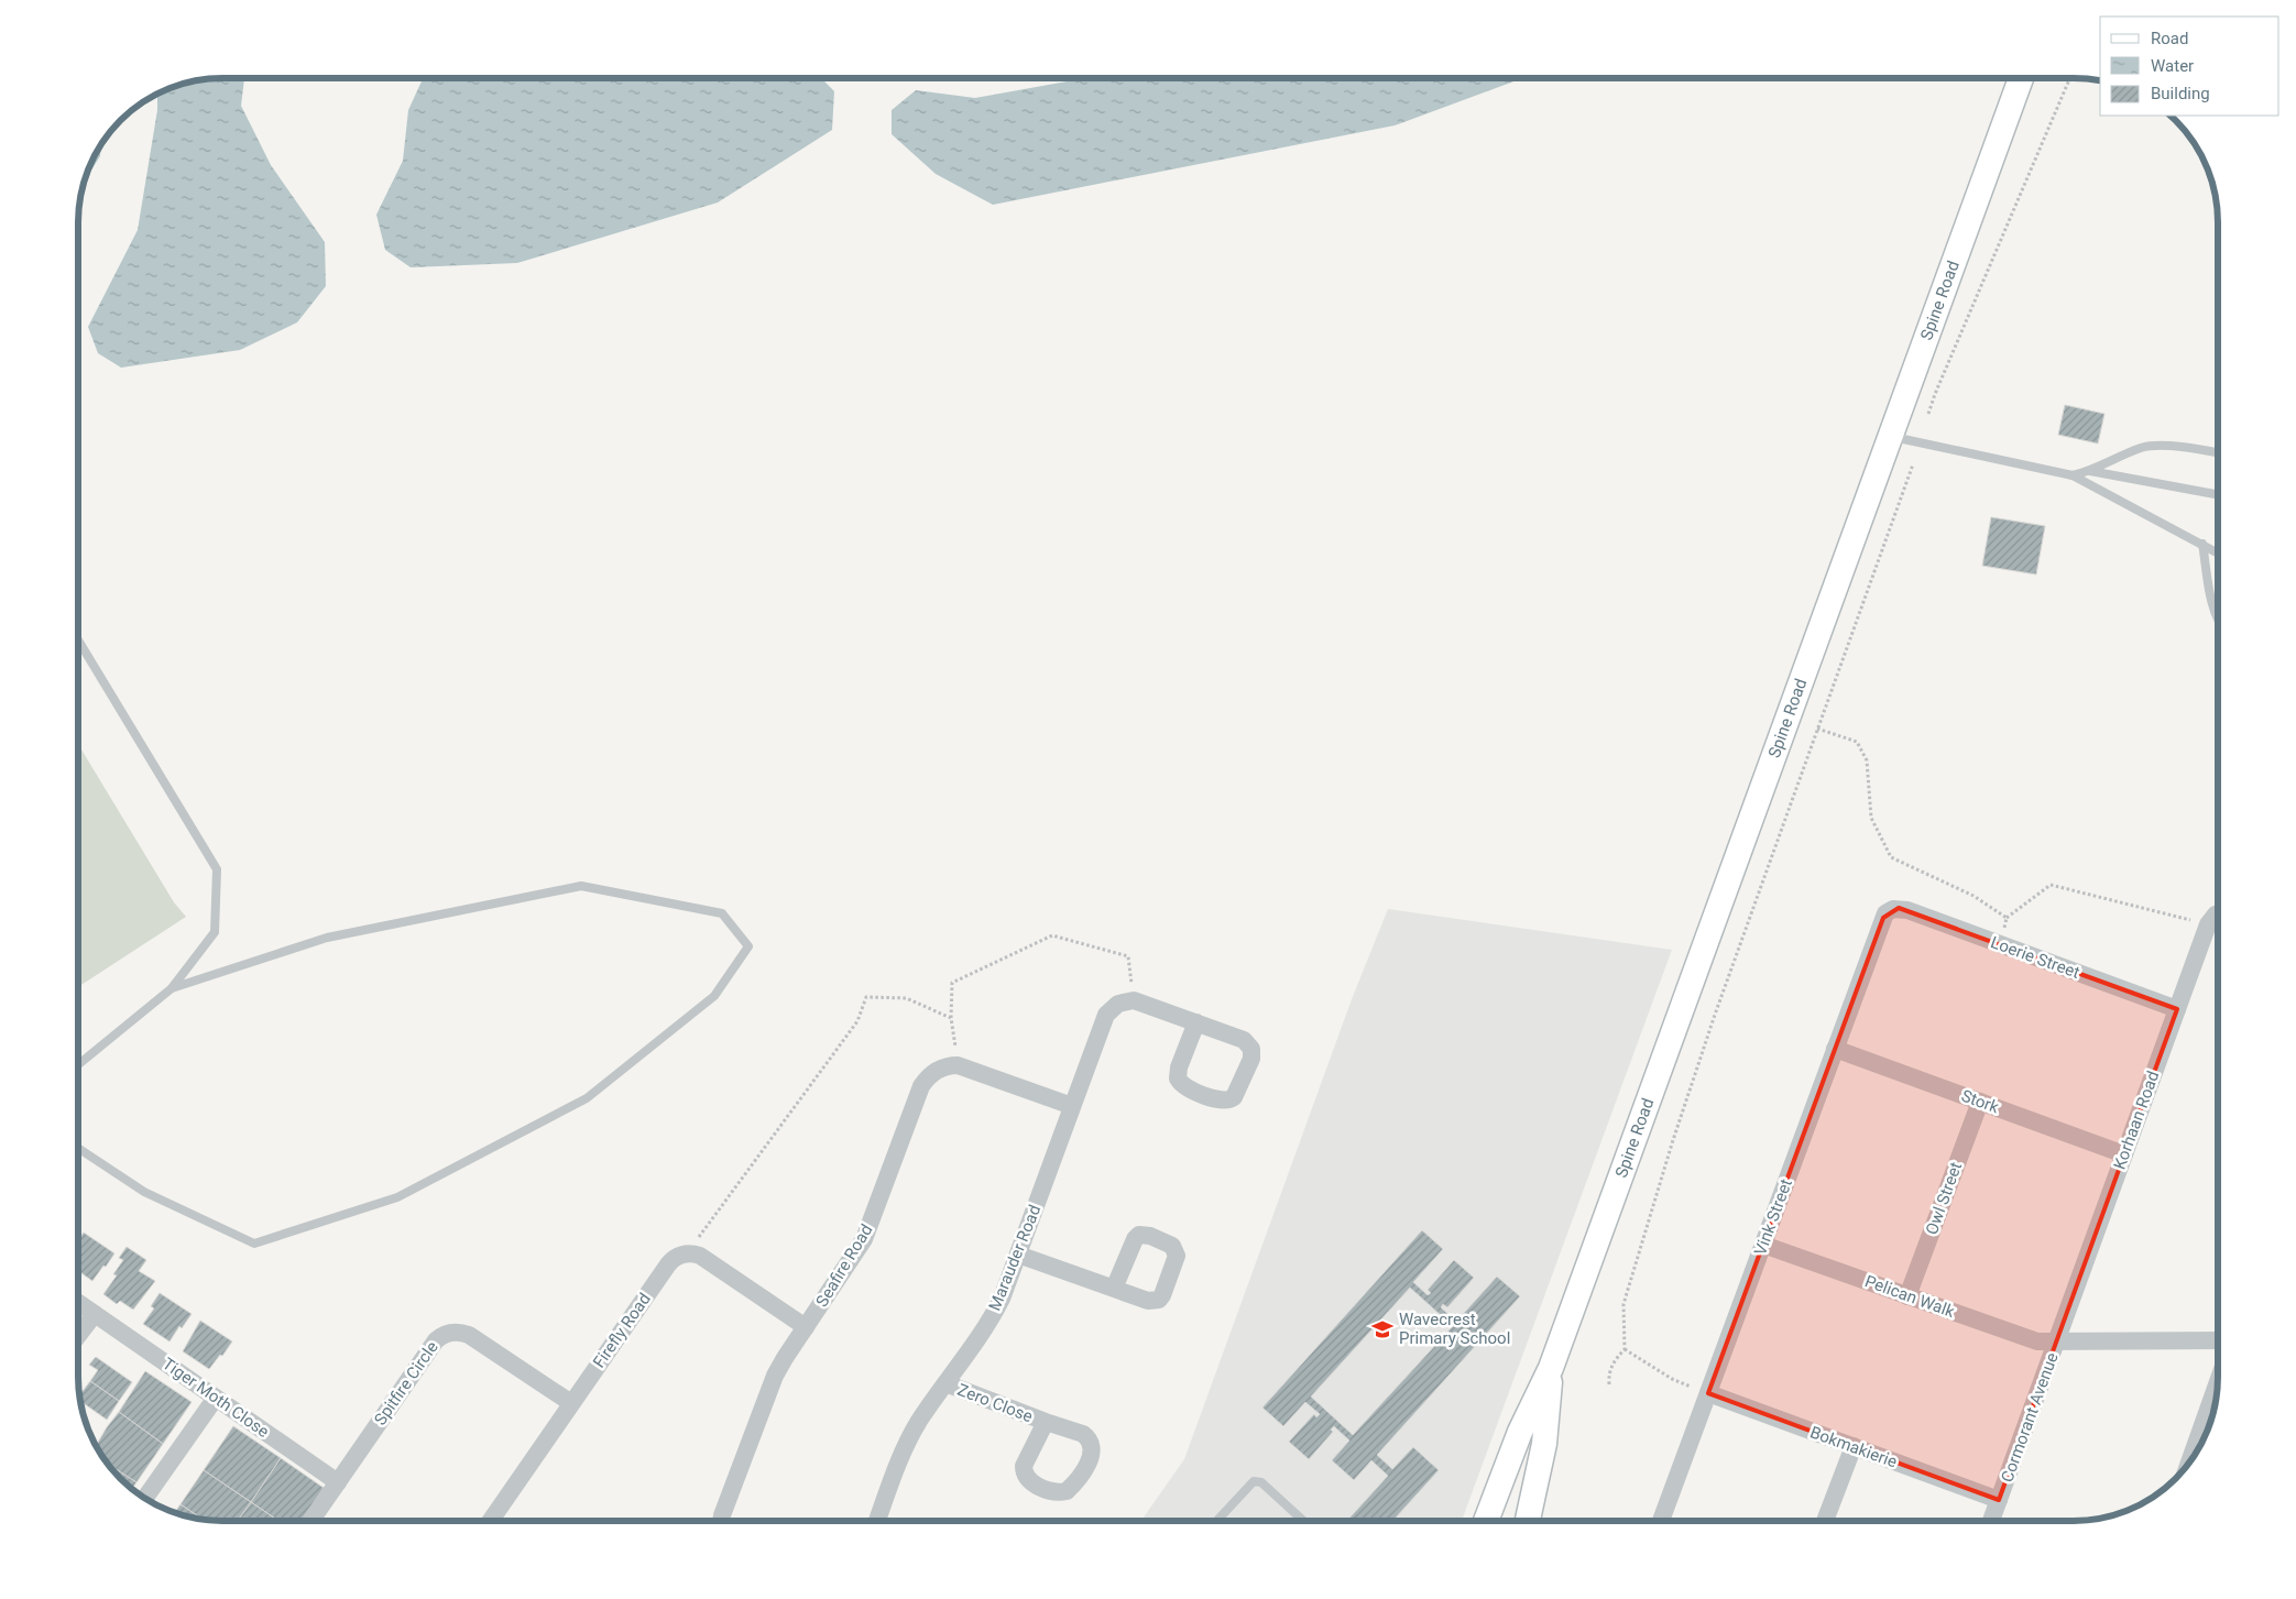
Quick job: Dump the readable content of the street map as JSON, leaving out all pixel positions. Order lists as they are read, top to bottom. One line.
{"streets":{"main road":["Spine Road"],"street":["Loerie Street","Stork","Korhaan Road","Owl Street","Vink Street","Marauder Road","Seafire Road","Pelican Walk","Firefly Road","Spitfire Circle","Tiger Moth Close","Zero Close","Cormorant Avenue","Bokmakierie"]},"crossings":[["Loerie Street","Korhaan Road"],["Loerie Street","Vink Street"],["Stork","Korhaan Road"],["Stork","Owl Street"],["Stork","Vink Street"],["Korhaan Road","Pelican Walk"],["Korhaan Road","Cormorant Avenue"],["Owl Street","Pelican Walk"],["Vink Street","Pelican Walk"],["Vink Street","Bokmakierie"],["Marauder Road","Zero Close"],["Pelican Walk","Cormorant Avenue"],["Firefly Road","Spitfire Circle"],["Spitfire Circle","Tiger Moth Close"],["Cormorant Avenue","Bokmakierie"]],"places":{"school or university":["Wavecrest Primary School"]},"legend":["Road","Water","Building"]}
